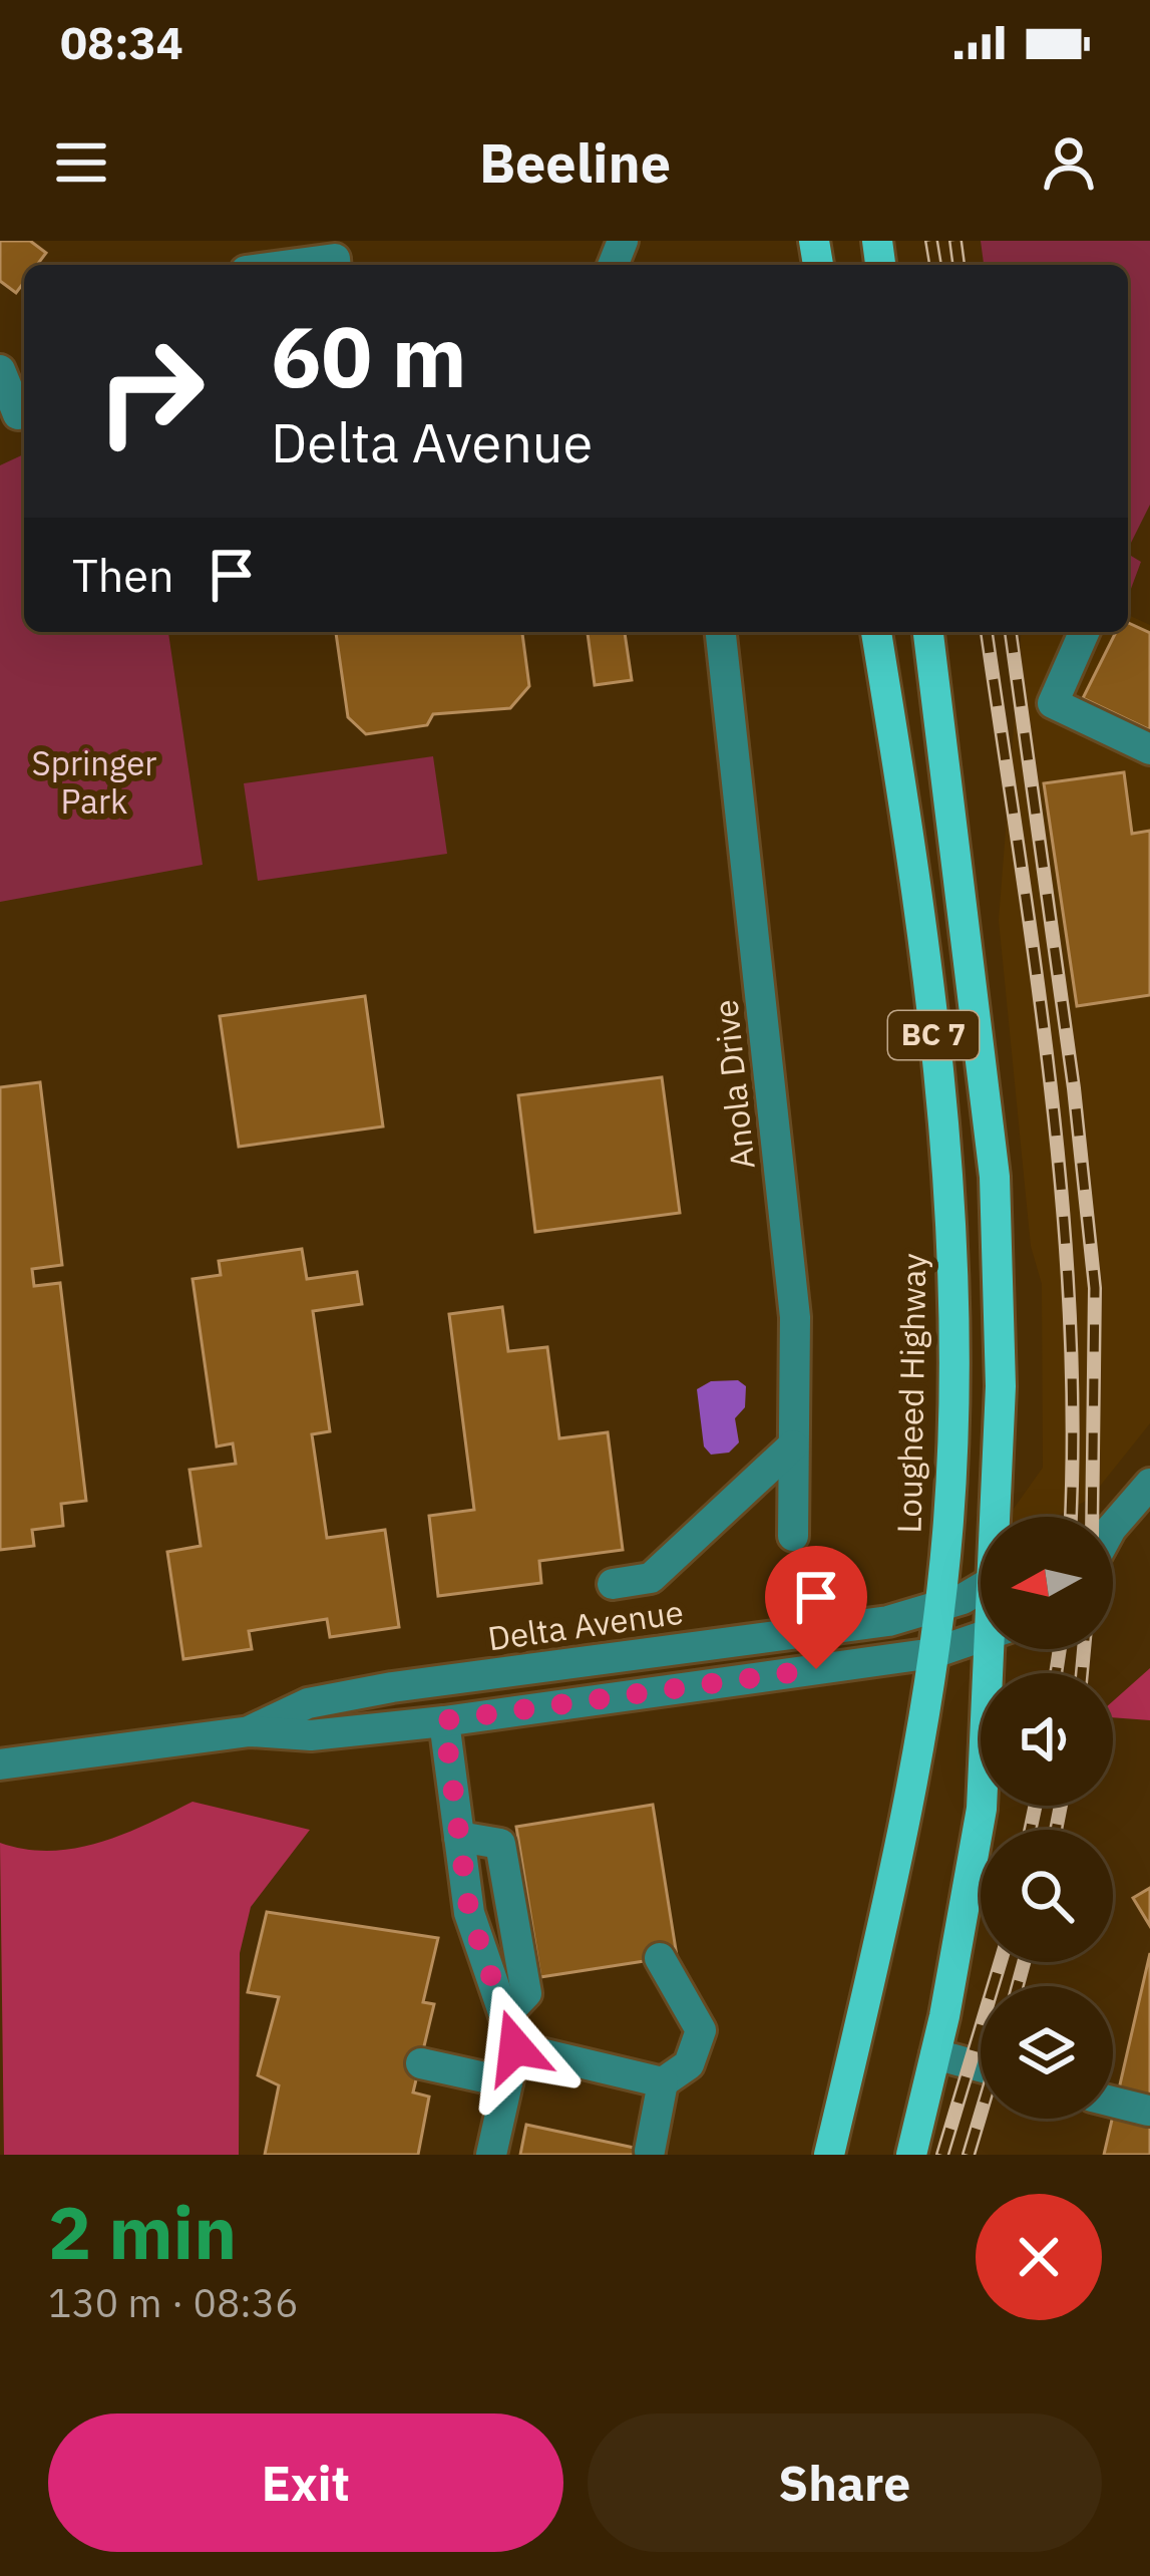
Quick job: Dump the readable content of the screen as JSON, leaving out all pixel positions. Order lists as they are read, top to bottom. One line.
{"streets":{"main road":["BC 7","Lougheed Highway"],"street":["Anola Drive","Delta Avenue"]},"crossings":[["Lougheed Highway","Delta Avenue"]],"parks":["Springer Park"],"north":"left","page":{"status":"08:34","header":"Beeline","turn":["60 m","Delta Avenue"],"then":"Then","heading":["2 min","130 m · 08:36"],"buttons":["Exit","Share"]}}
